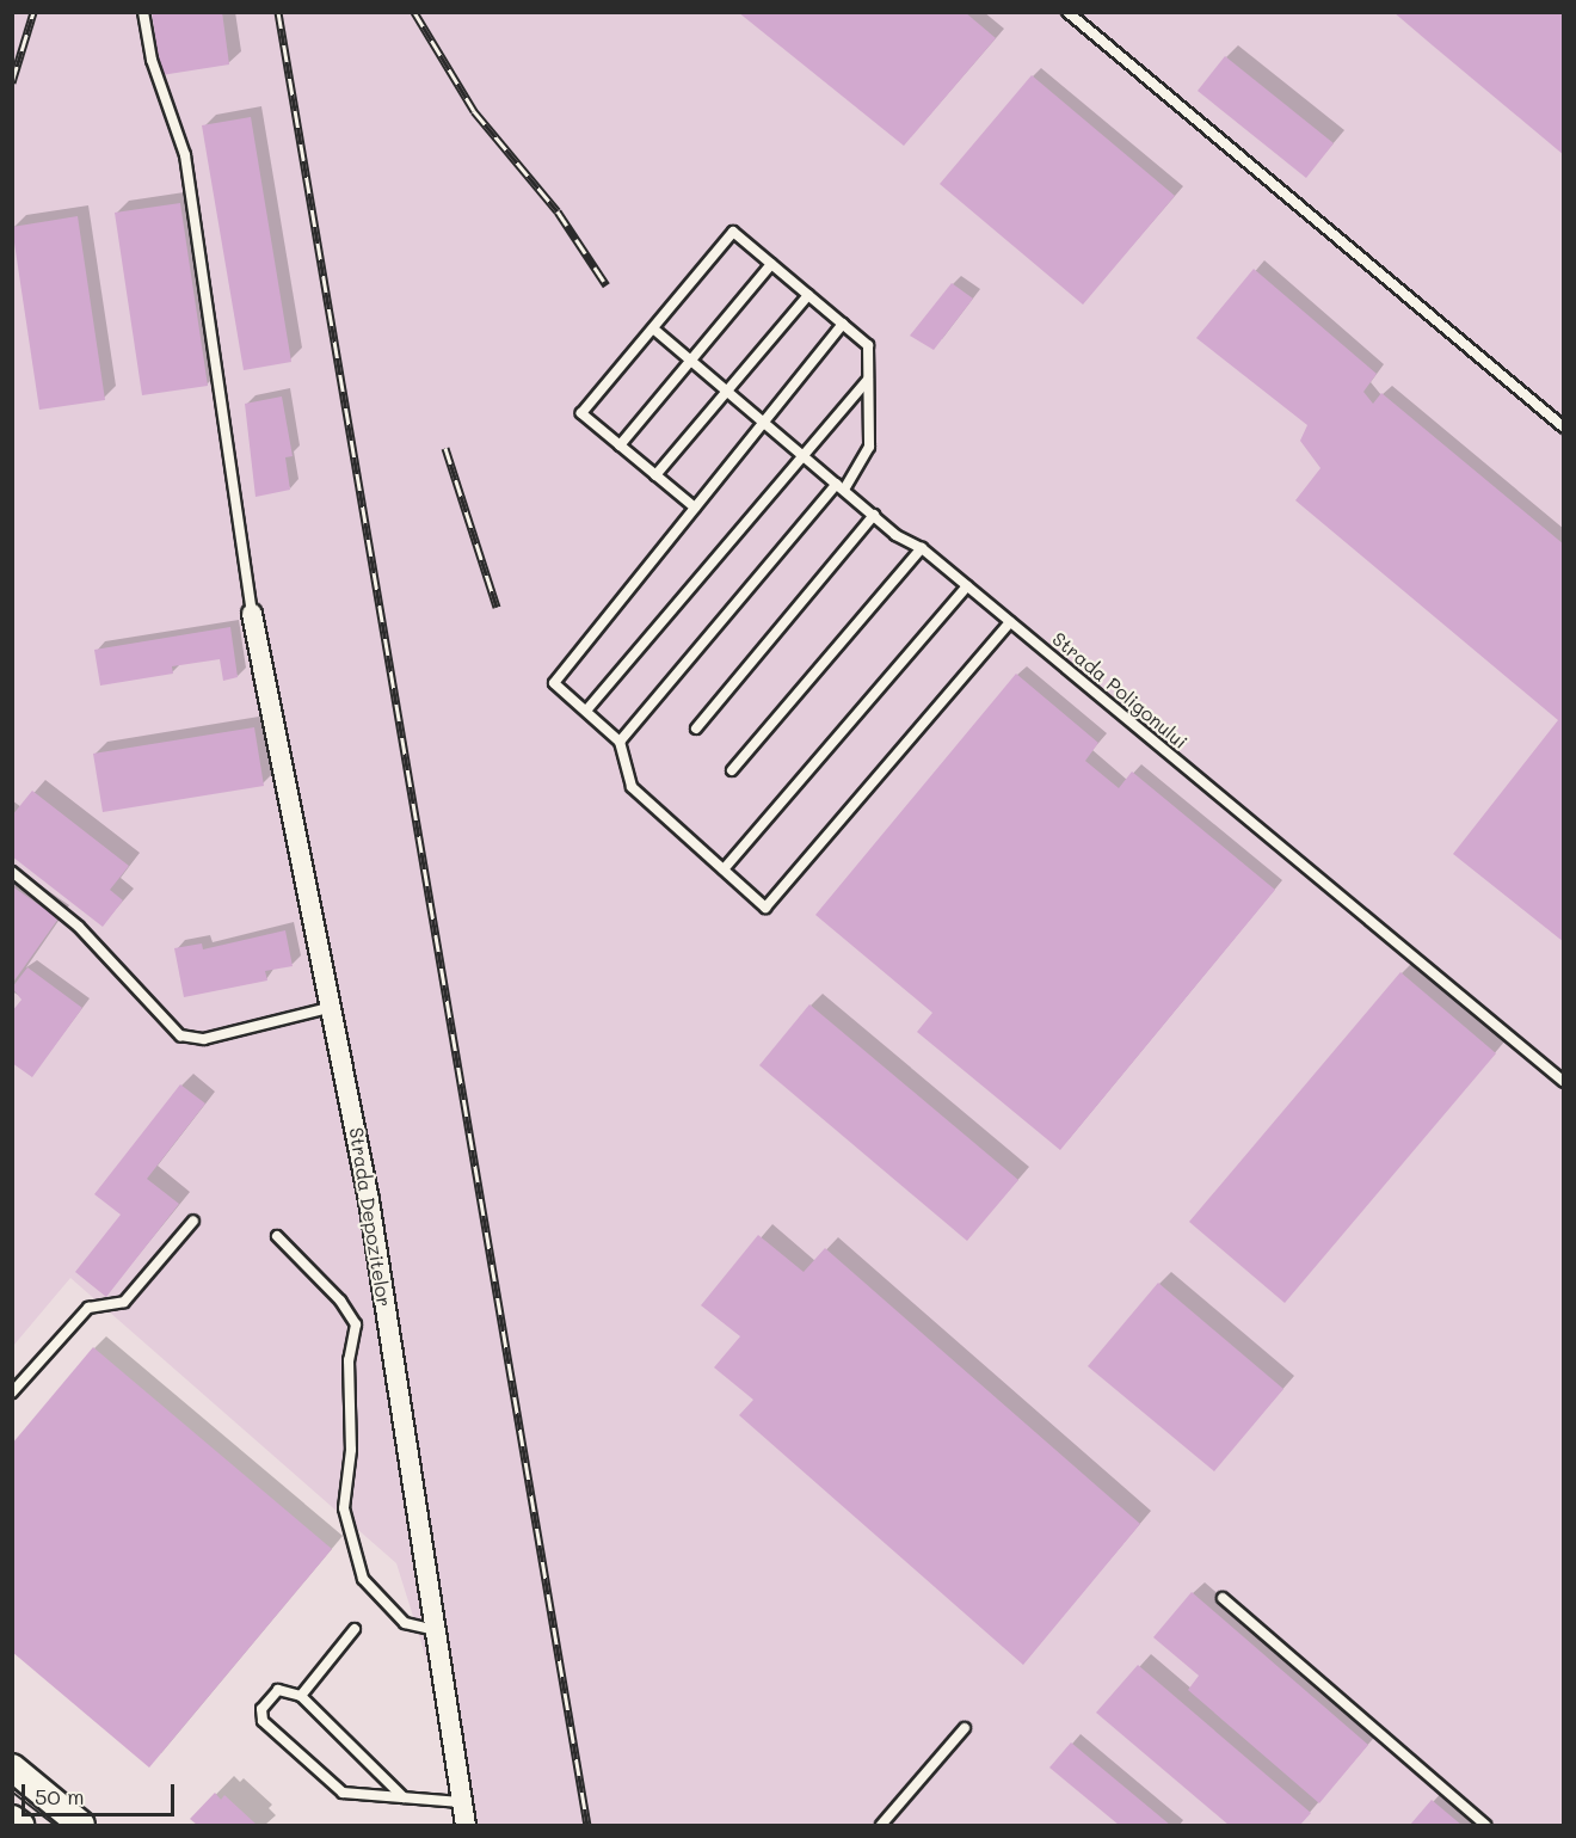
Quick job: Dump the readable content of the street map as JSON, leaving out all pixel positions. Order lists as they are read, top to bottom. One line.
{"streets":{"street":["Strada Depozitelor"],"lane":["Strada Poligonului"]},"scale_bar":"50 m"}
